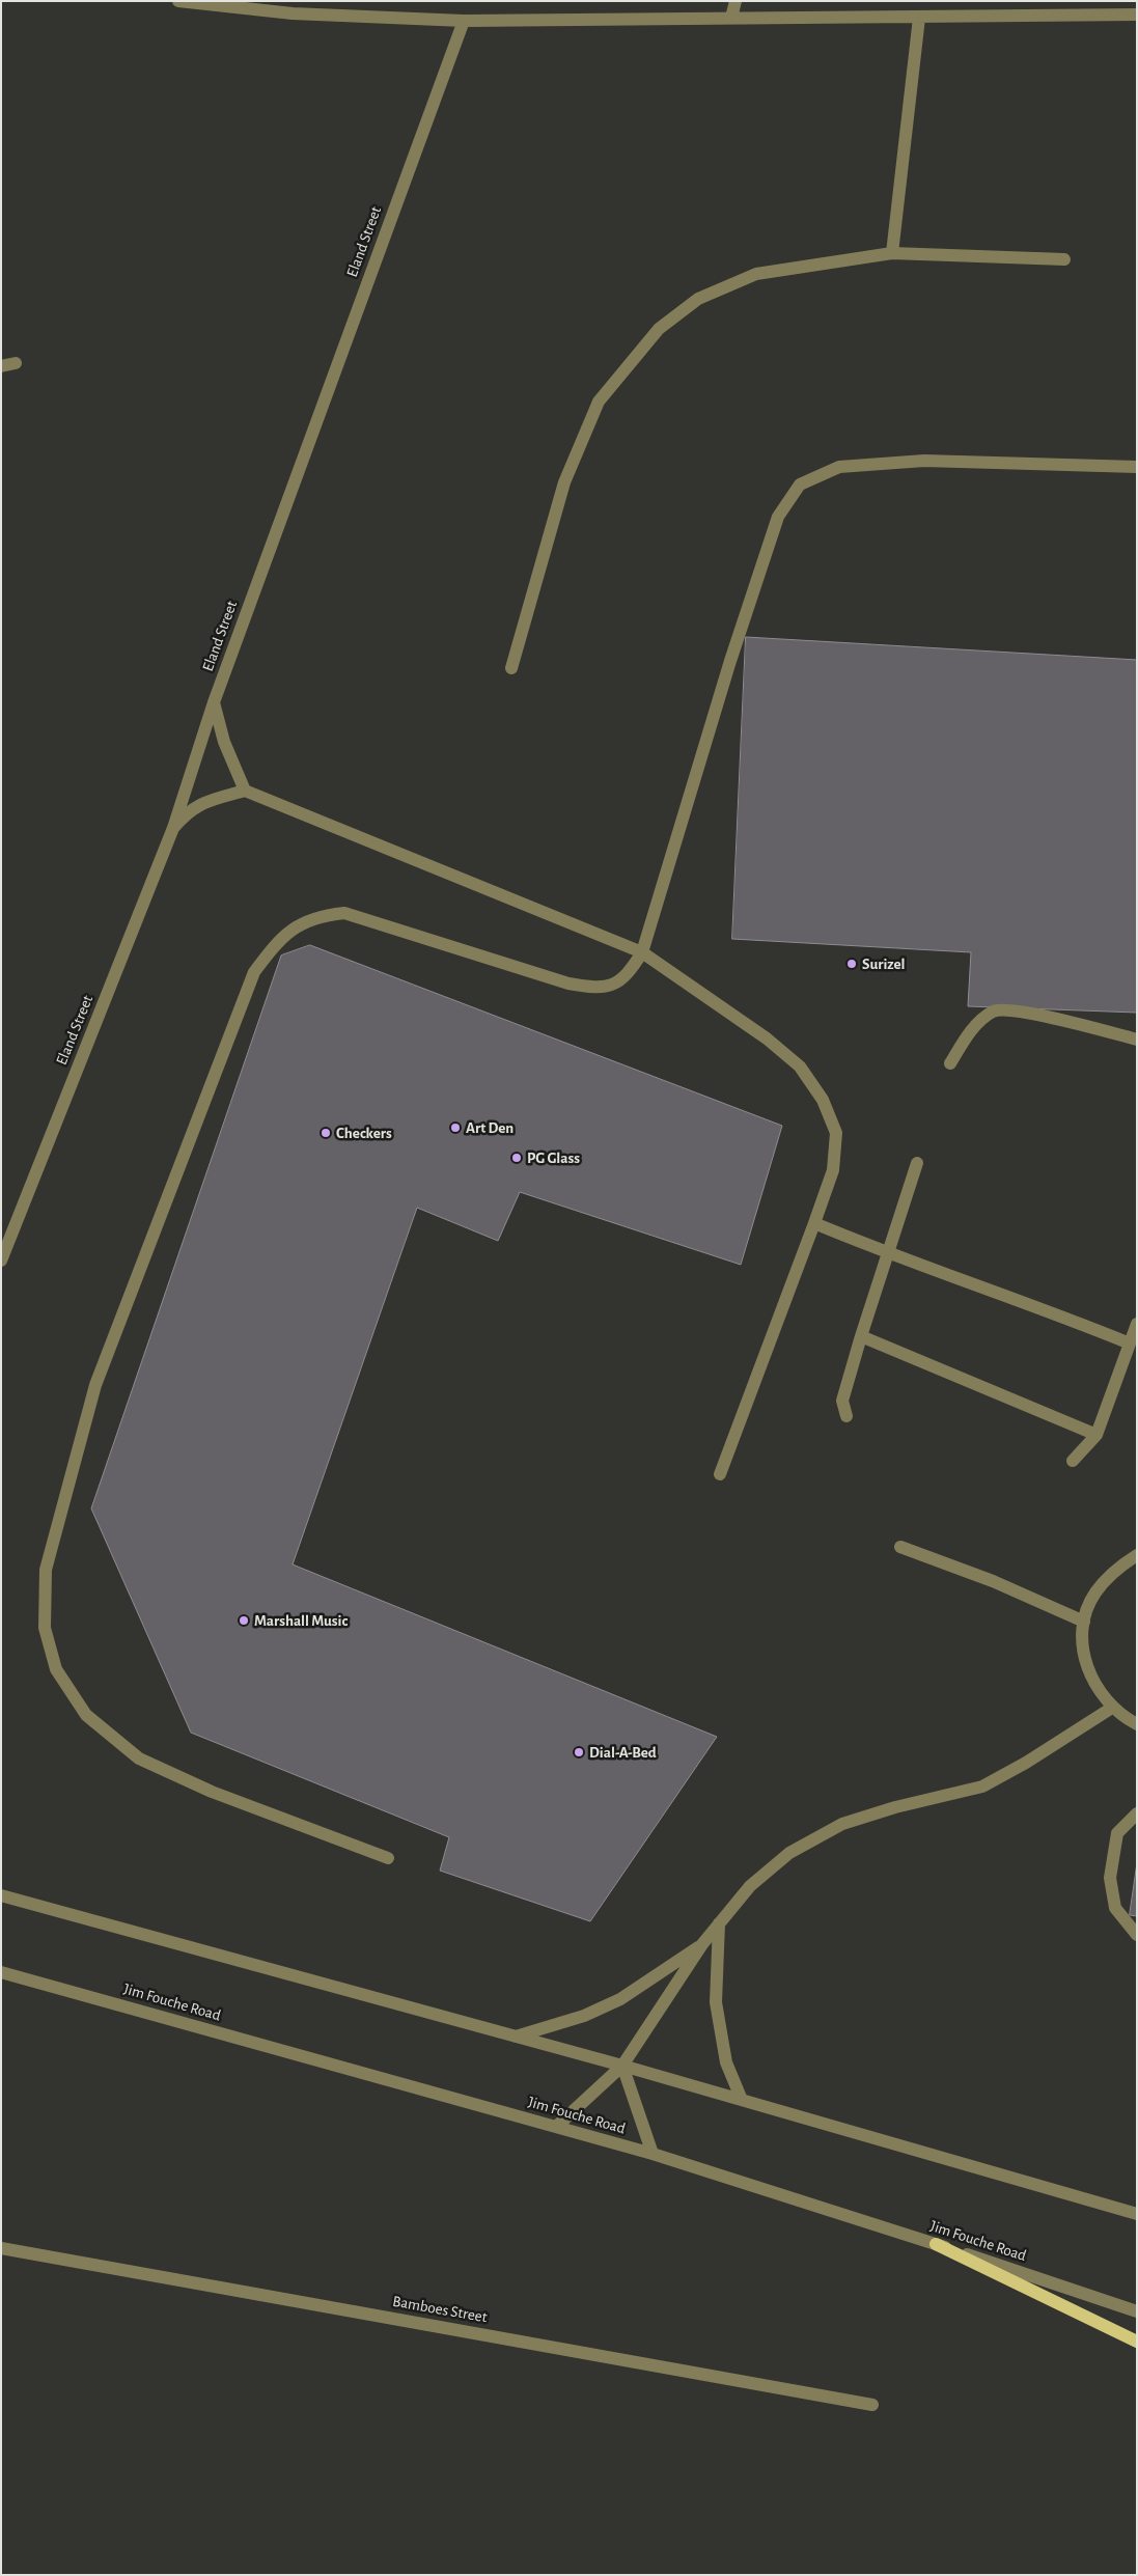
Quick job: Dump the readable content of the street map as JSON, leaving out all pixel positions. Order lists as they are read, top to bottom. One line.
{"streets":{"street":["Eland Street","Jim Fouche Road","Bamboes Street"]},"places":["Surizel","Art Den","Checkers","PG Glass","Marshall Music","Dial-A-Bed"]}
